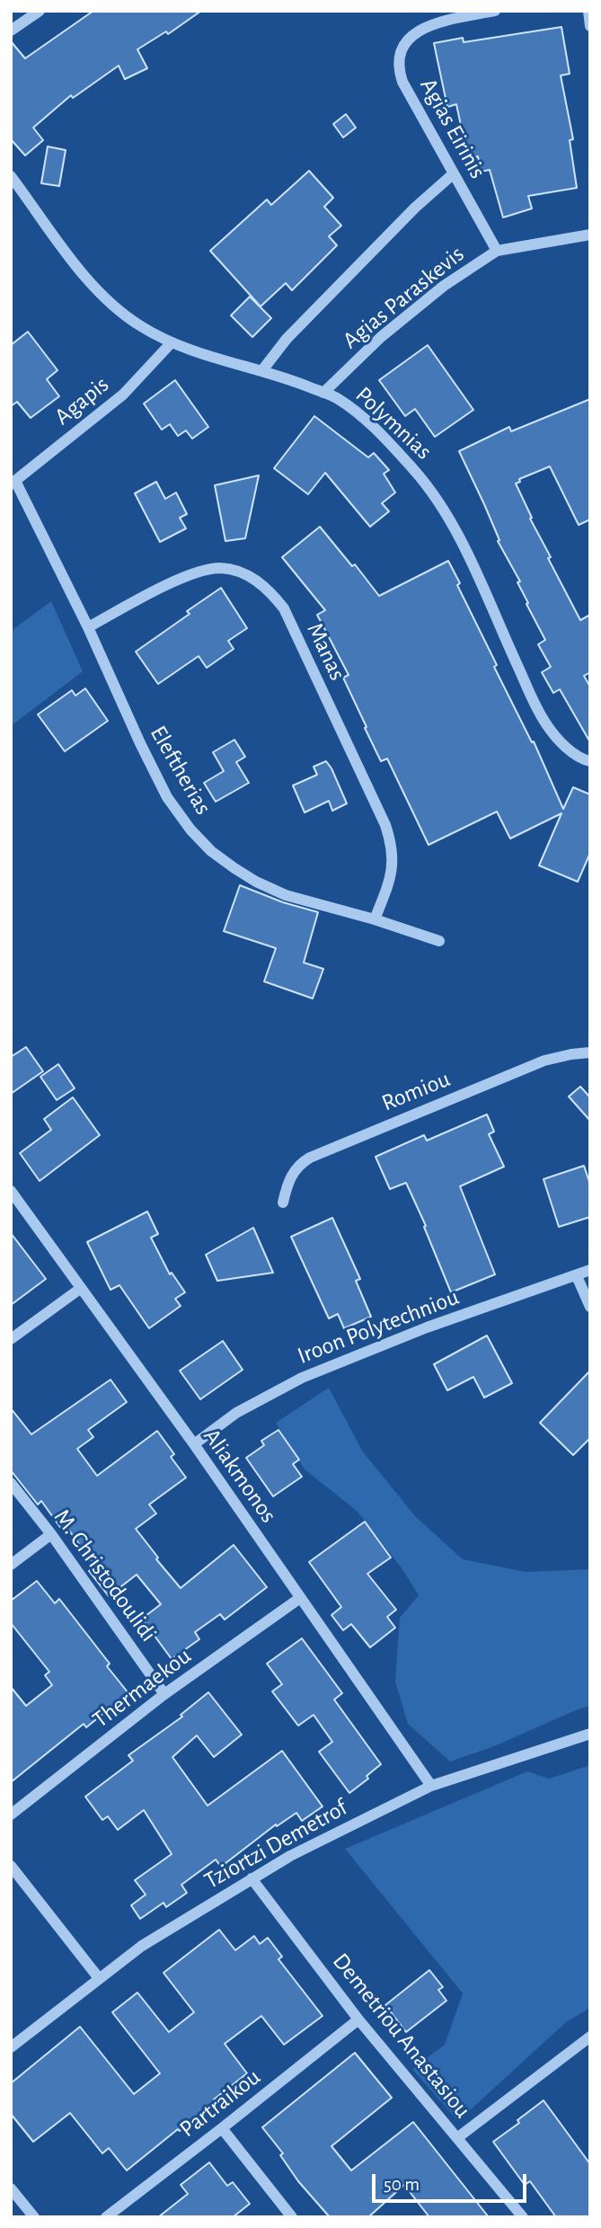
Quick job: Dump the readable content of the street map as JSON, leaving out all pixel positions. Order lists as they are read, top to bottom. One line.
{"streets":{"street":["Agias Eirinis","Agias Paraskevis","Agapis","Polymnias","Manas","Eleftherias","Romiou","Iroon Polytechniou","Aliakmonos","M. Christodoulidi","Thermaekou","Tziortzi Demetrof","Demetriou Anastasiou","Partraikou"]},"crossings":[["Agias Eirinis","Agias Paraskevis"],["Agias Paraskevis","Polymnias"],["Agapis","Polymnias"],["Agapis","Eleftherias"],["Manas","Eleftherias"],["Iroon Polytechniou","Aliakmonos"],["Aliakmonos","Thermaekou"],["Aliakmonos","Tziortzi Demetrof"],["M. Christodoulidi","Thermaekou"],["Tziortzi Demetrof","Demetriou Anastasiou"],["Demetriou Anastasiou","Partraikou"]],"scale_bar":"50 m"}
